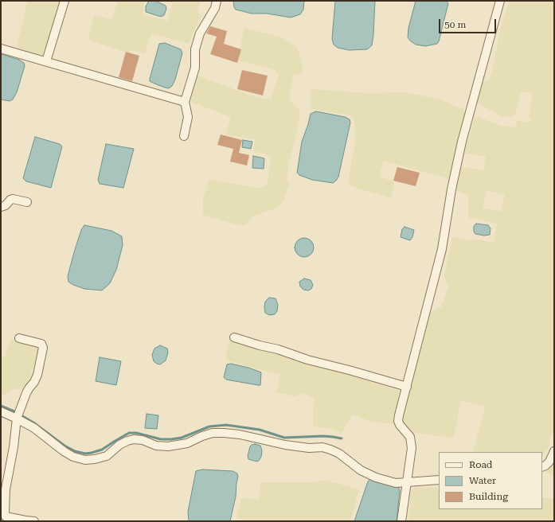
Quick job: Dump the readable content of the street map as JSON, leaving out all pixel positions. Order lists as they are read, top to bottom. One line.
{"legend":["Road","Water","Building"],"scale_bar":"50 m"}
